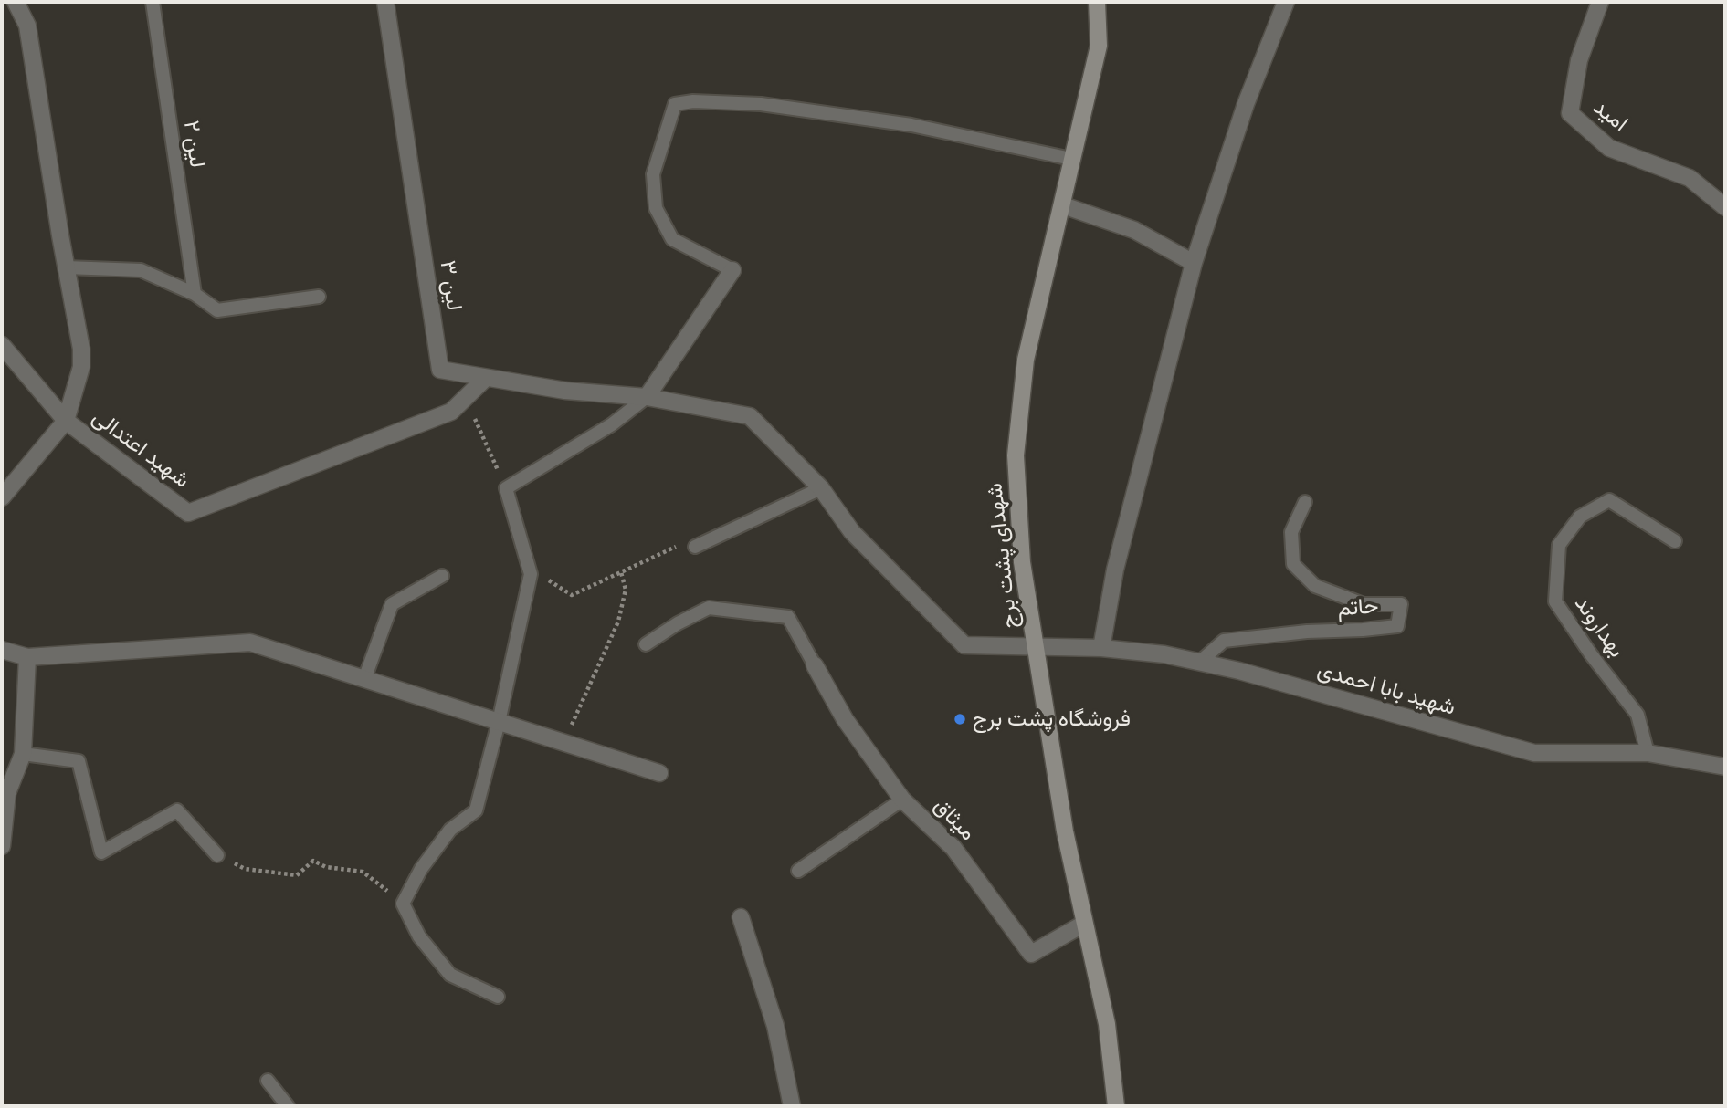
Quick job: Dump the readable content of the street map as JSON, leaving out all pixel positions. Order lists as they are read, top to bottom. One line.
{"streets":{"street":["امید","لین ۳","شهید اعتدالی","شهدای پشت برج","شهید بابا احمدی","میثاق"],"lane":["لین ۲","حاتم","بهداروند"]},"crossings":[["لین ۳","شهید بابا احمدی"],["شهدای پشت برج","شهید بابا احمدی"],["شهدای پشت برج","میثاق"],["حاتم","شهید بابا احمدی"],["بهداروند","شهید بابا احمدی"]],"places":["فروشگاه پشت برج"]}
